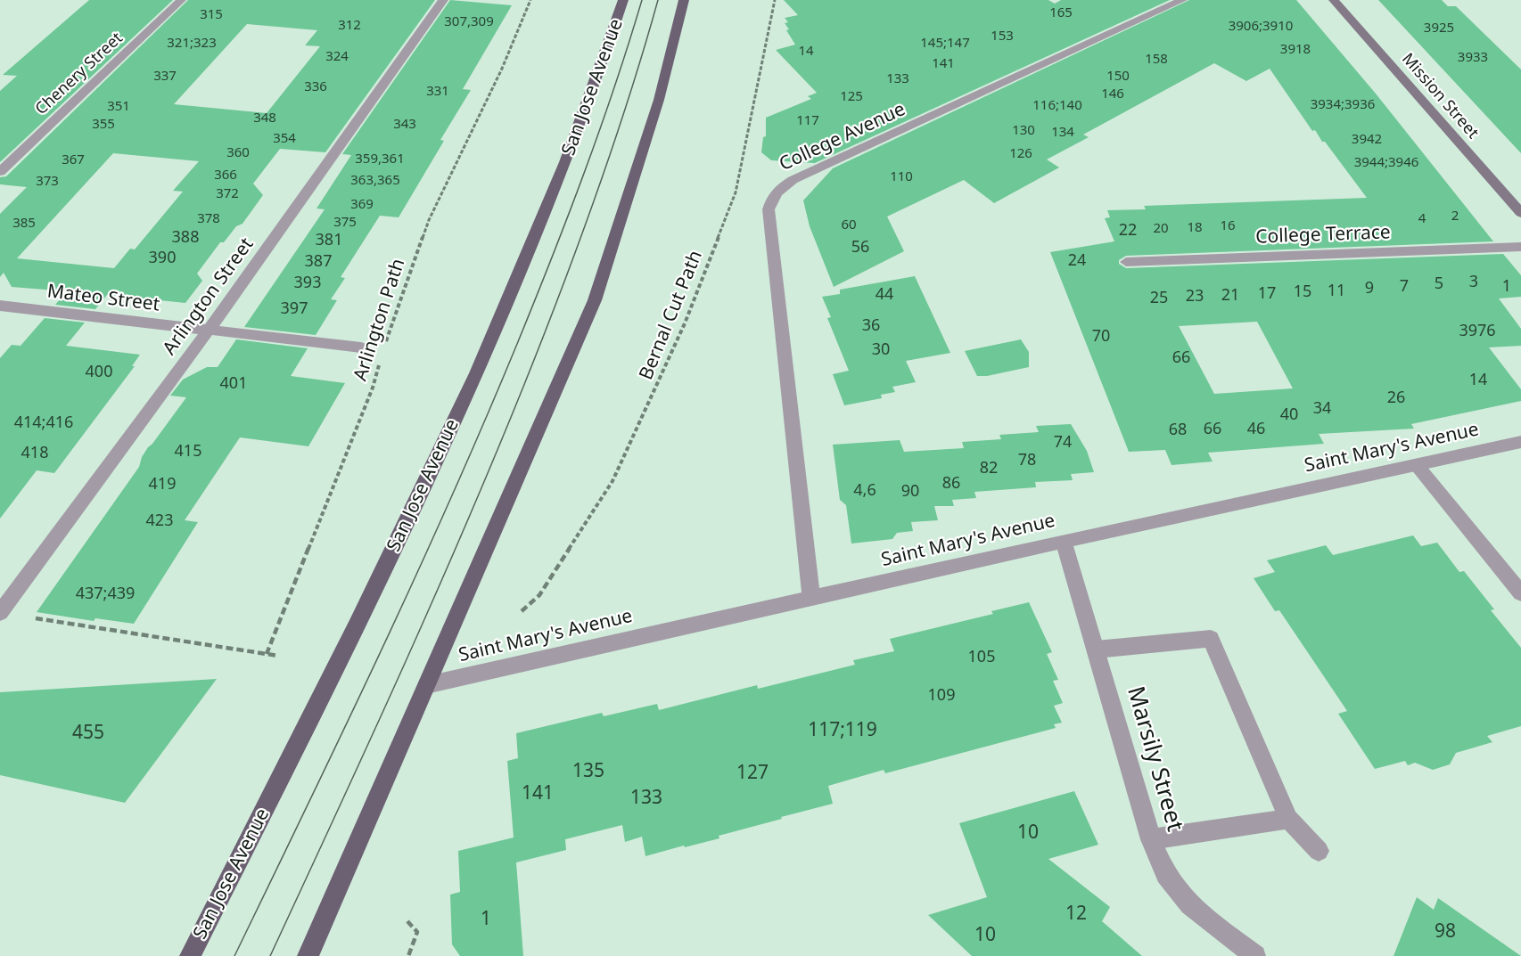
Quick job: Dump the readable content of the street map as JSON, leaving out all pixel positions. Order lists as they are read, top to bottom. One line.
{"streets":{"main road":["San Jose Avenue","Mission Street"],"street":["Chenery Street","College Avenue","College Terrace","Arlington Street","Mateo Street","Saint Mary's Avenue","Marsily Street"],"path":["Bernal Cut Path","Arlington Path"]},"crossings":[["College Avenue","Saint Mary's Avenue"],["Arlington Street","Mateo Street"],["Saint Mary's Avenue","Marsily Street"]],"house_numbers":["165","315","307,309","312","3906;3910","3925","153","321;323","145;147","3918","14","324","3933","158","141","337","150","133","336","331","146","125","3934;3936","116;140","351","348","117","355","343","130","134","354","3942","360","126","359,361","367","3944;3946","366","110","363,365","373","372","369","2","378","4","375","385","60","16","18","20","22","388","381","56","390","24","387","3","393","5","7","1","9","11","15","17","44","21","23","25","397","36","3976","70","30","66","400","14","401","26","34","40","414;416","66","46","68","74","415","418","78","82","86","419","4,6","90","423","437;439","105","109","117;119","455","135","127","141","133","10","12","1","98","10"]}
